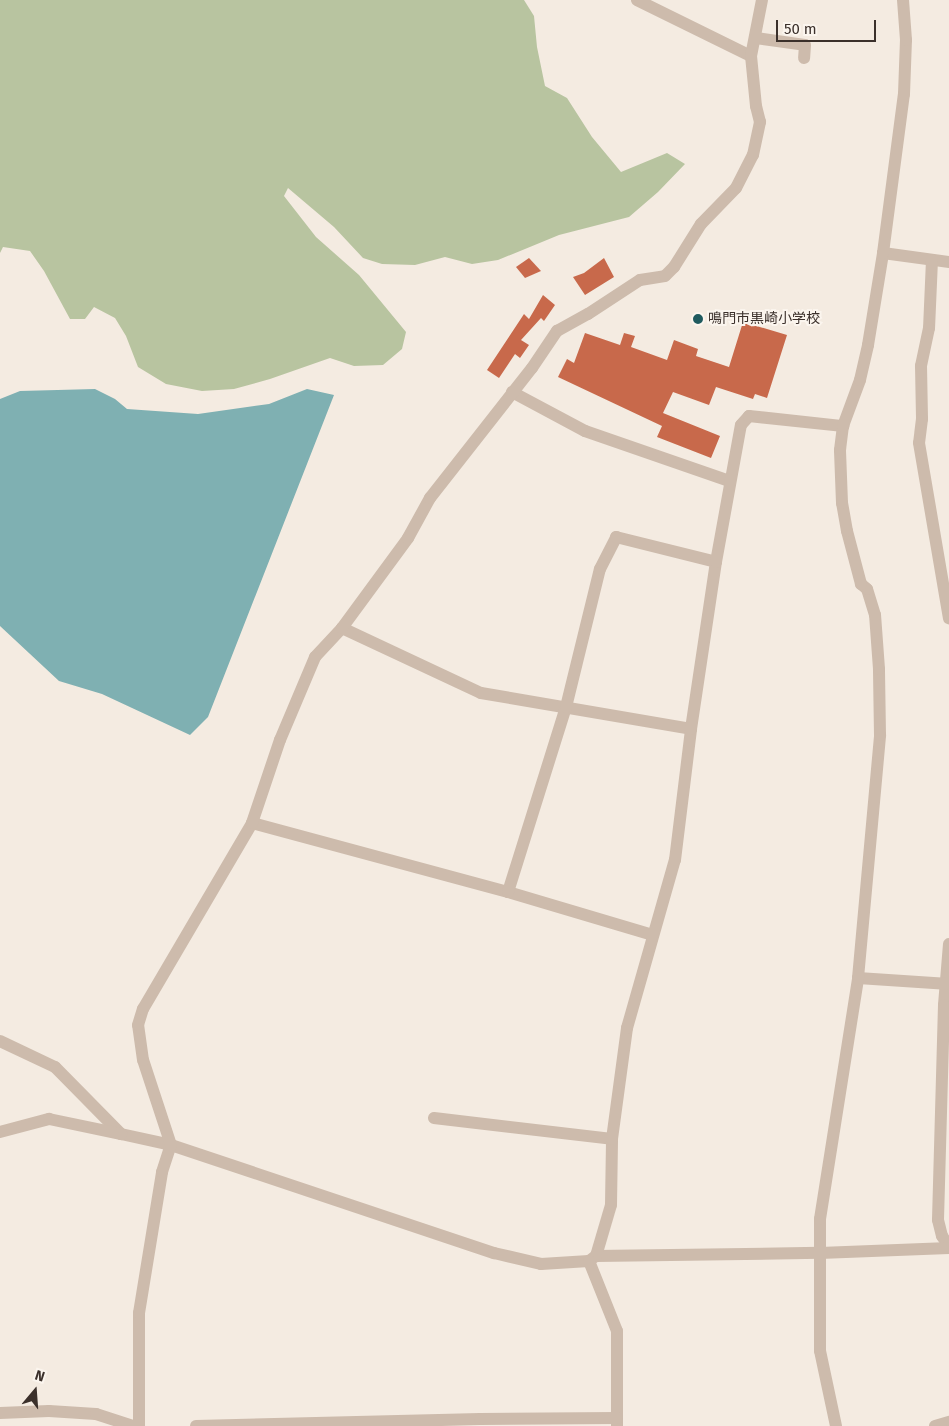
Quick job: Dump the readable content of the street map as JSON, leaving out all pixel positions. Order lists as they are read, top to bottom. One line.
{"places":["鳴門市黒崎小学校"],"scale_bar":"50 m","north":"top"}
